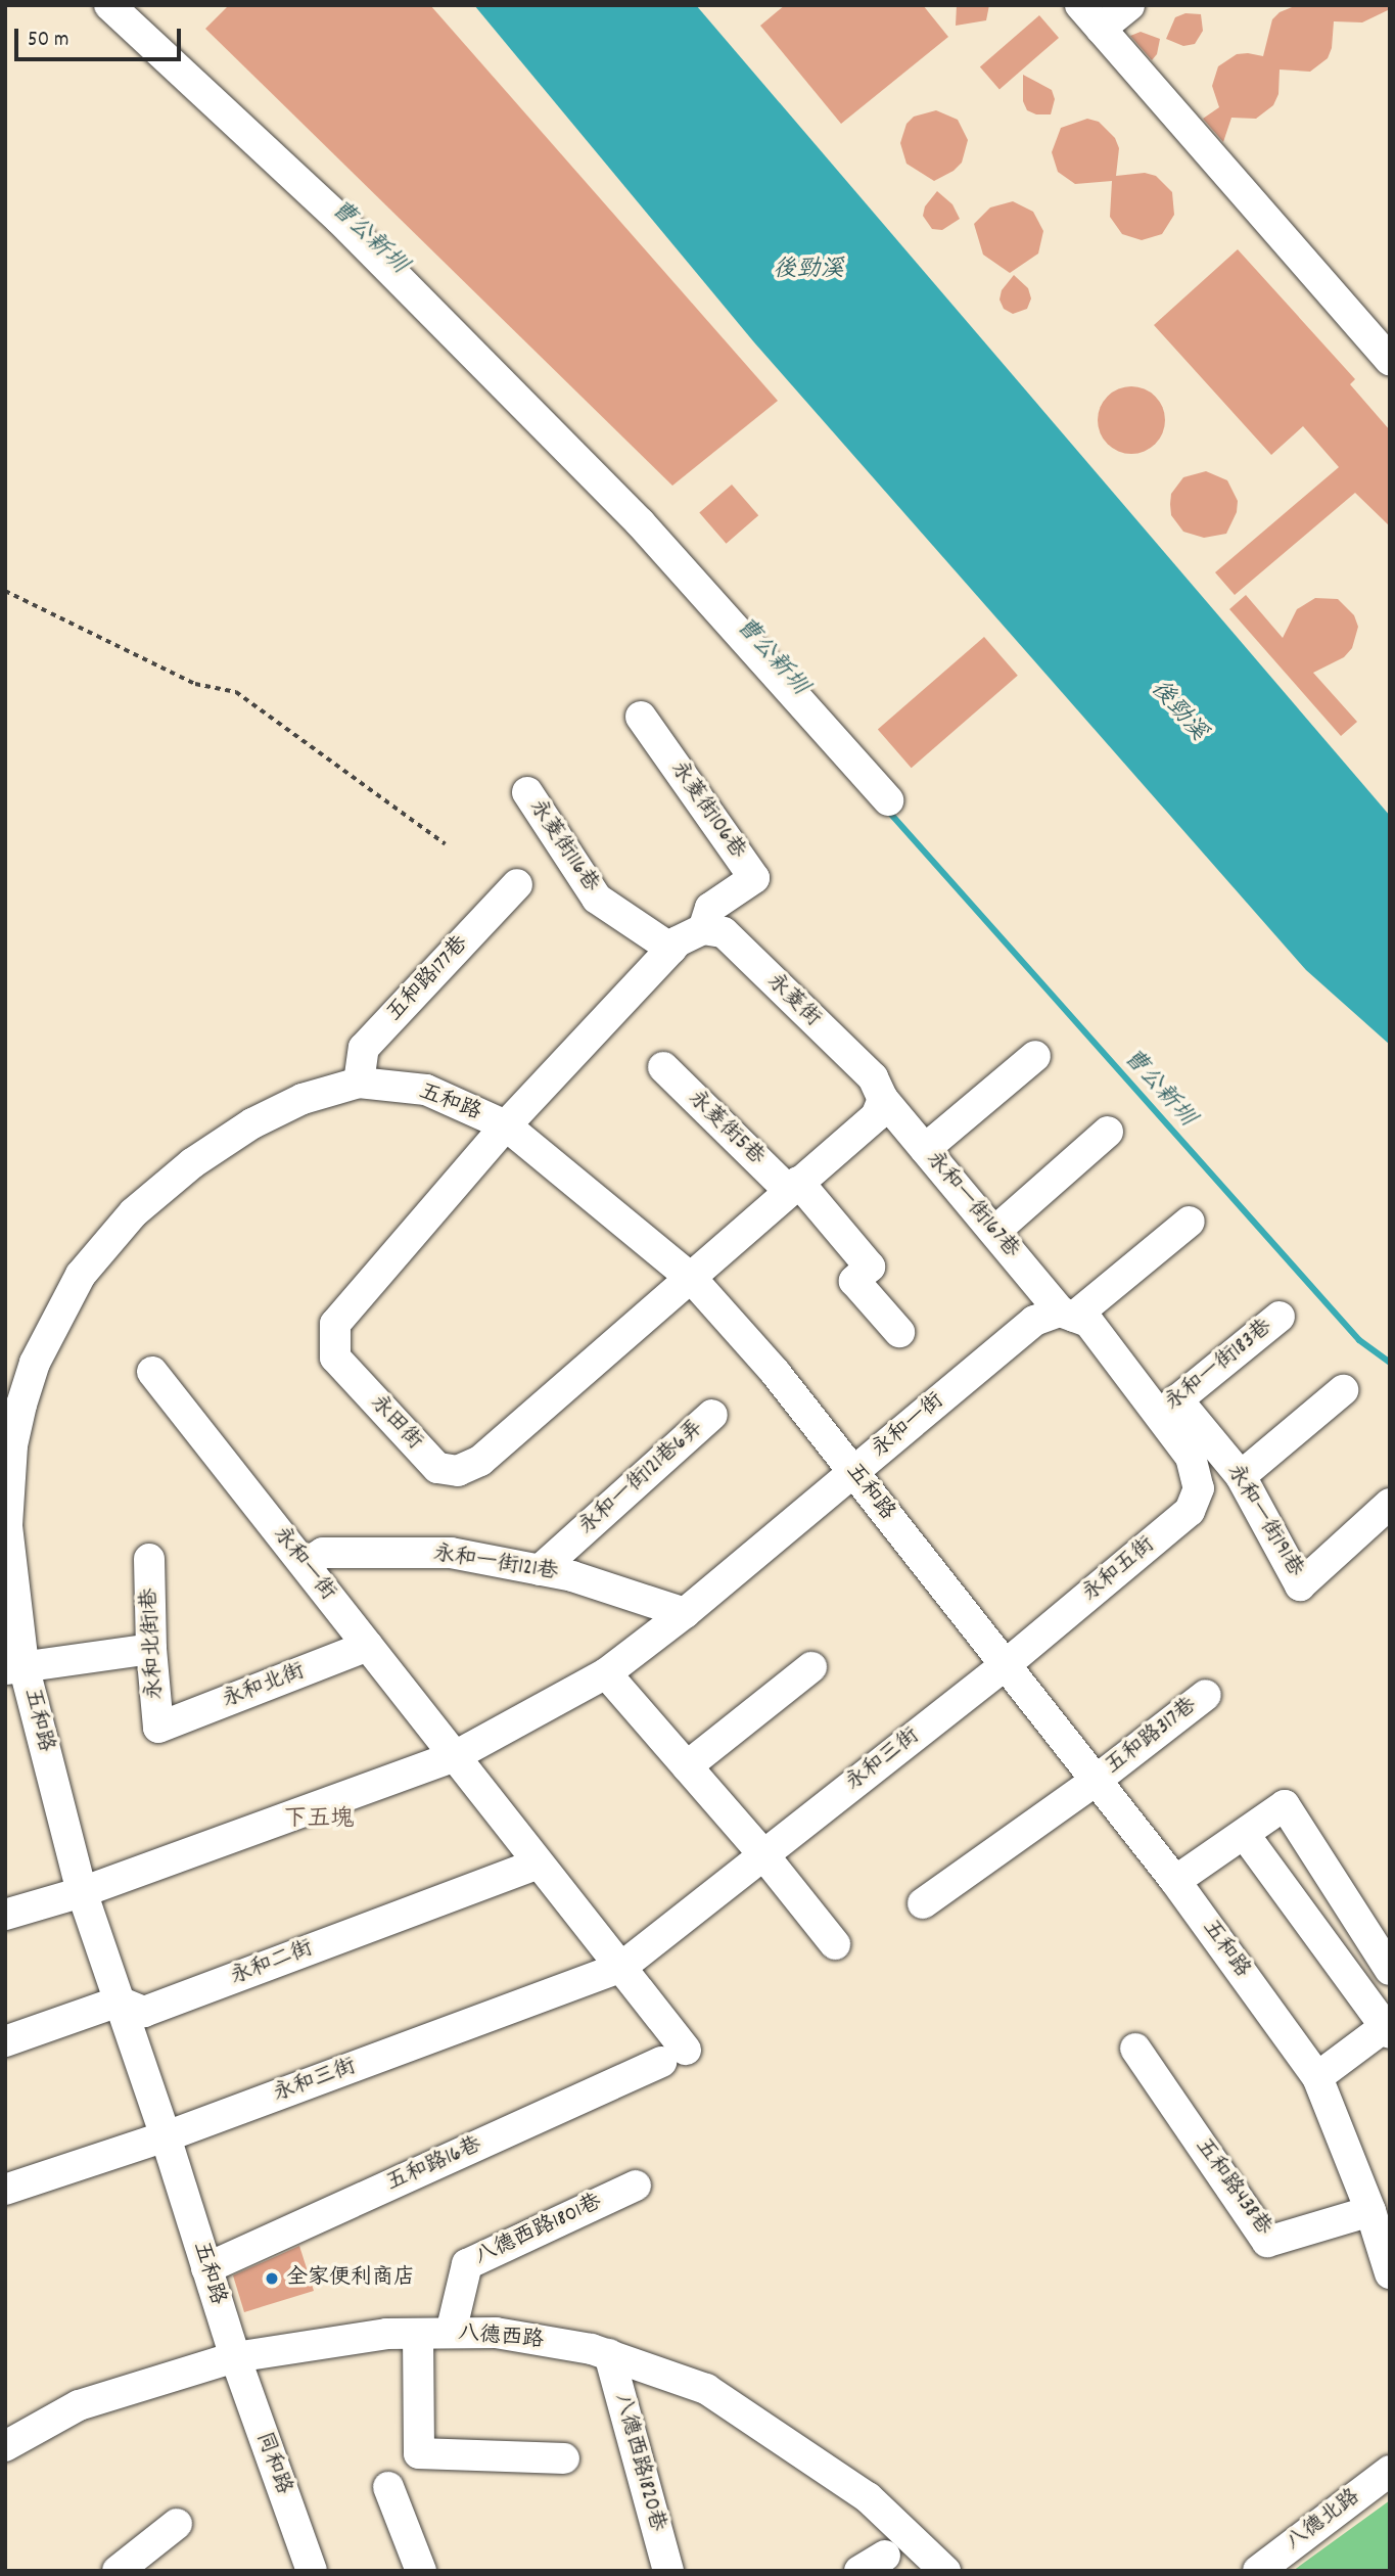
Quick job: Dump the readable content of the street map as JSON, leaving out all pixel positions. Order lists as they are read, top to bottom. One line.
{"streets":{"street":["永菱街106巷","永菱街116巷","五和路177巷","永菱街","五和路","永菱街5巷","永和一街167巷","永和一街183巷","永田街","永和一街","永和一街121巷6弄","永和一街191巷","永和一街121巷","永和五街","永和北街1巷","永和北街","五和路317巷","永和三街","永和二街","五和路16巷","五和路438巷","八德西路1801巷","八德西路","八德西路1820巷","同和路","八德北路"]},"crossings":[["永菱街106巷","永菱街"],["五和路177巷","五和路"],["永菱街","永和一街167巷"],["五和路","永田街"],["五和路","永和一街"],["五和路","永和五街"],["五和路","五和路317巷"],["五和路","永和三街"],["五和路","永和二街"],["五和路","五和路16巷"],["五和路","五和路438巷"],["五和路","八德西路"],["五和路","同和路"],["永和一街167巷","永和一街"],["永和一街183巷","永和一街191巷"],["永和一街183巷","永和五街"],["永和一街","永和一街121巷"],["永和一街","永和北街"],["永和一街121巷6弄","永和一街121巷"],["永和一街191巷","永和五街"],["永和五街","永和三街"],["永和北街1巷","永和北街"],["永和三街","五和路16巷"],["八德西路1801巷","八德西路"],["八德西路","八德西路1820巷"],["八德西路","同和路"]],"districts":["下五塊"],"water":["曹公新圳","後勁溪"],"places":["全家便利商店"],"scale_bar":"50 m"}
